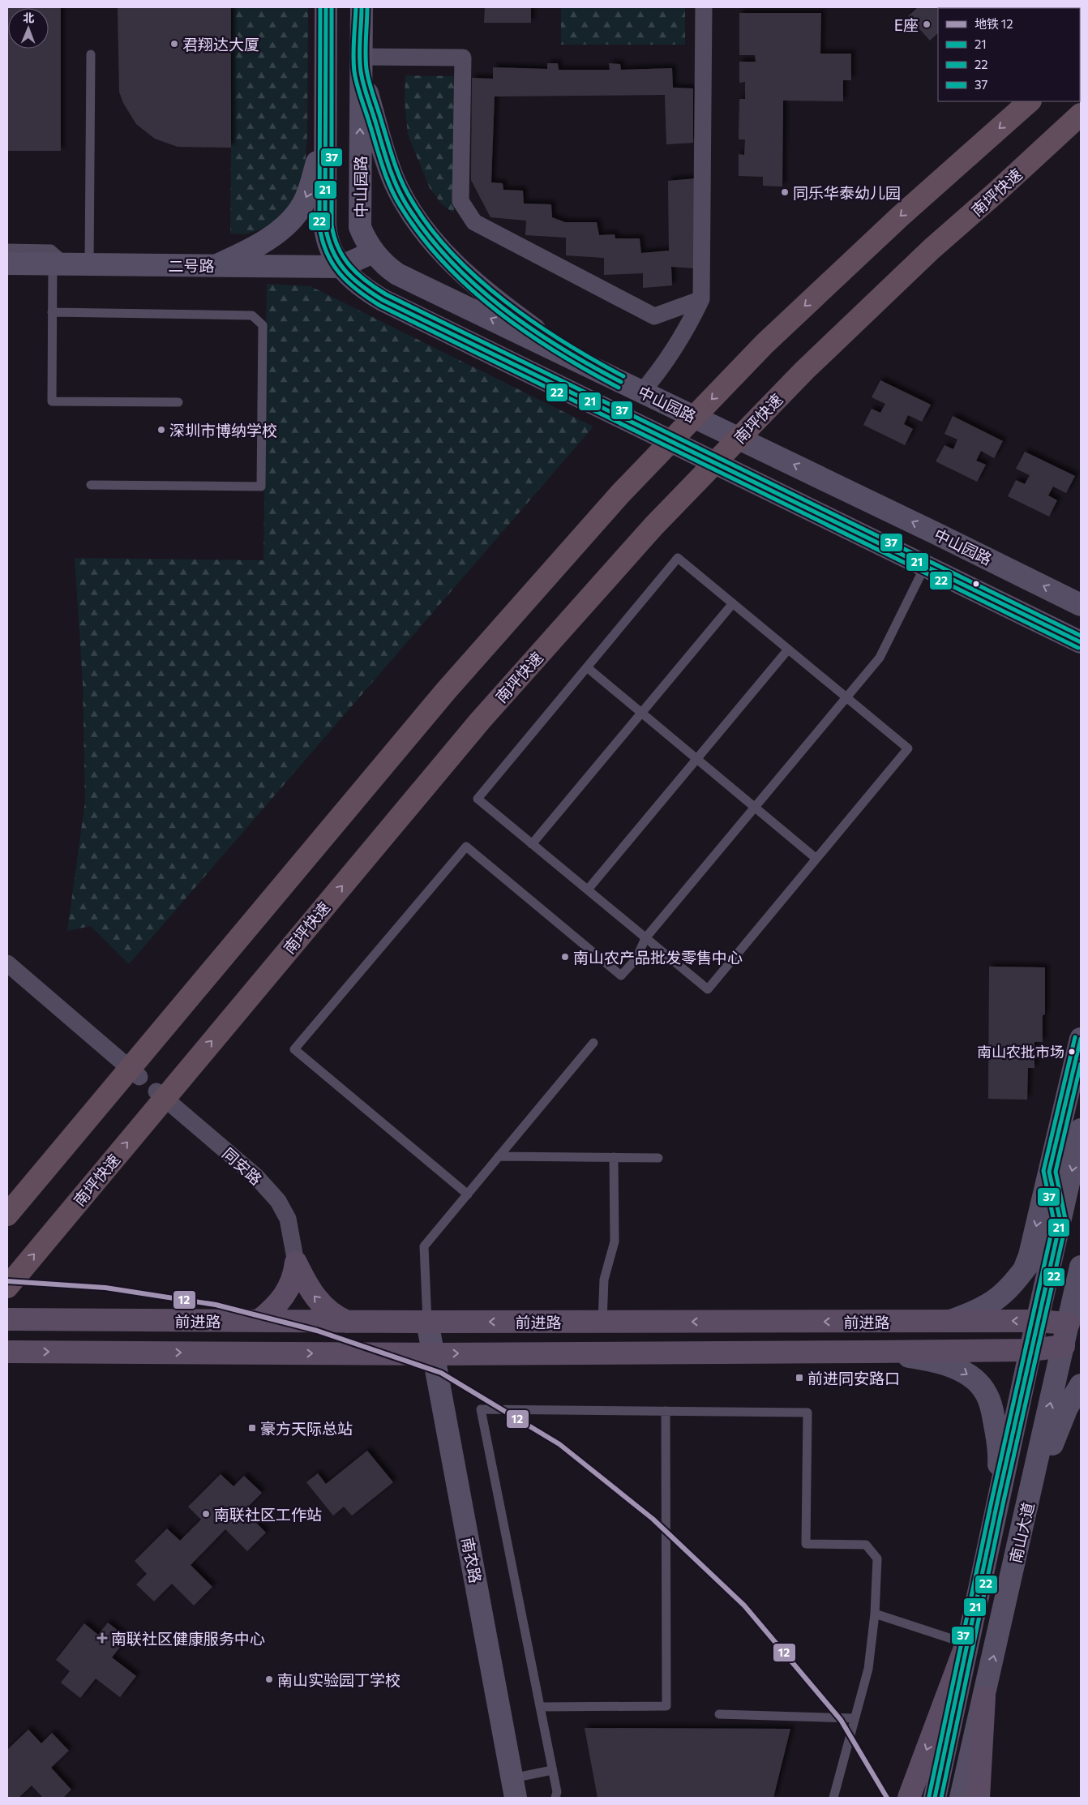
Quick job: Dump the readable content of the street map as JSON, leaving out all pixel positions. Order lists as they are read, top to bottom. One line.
{"streets":{"highway":["南坪快速"],"main road":["中山园路","二号路","前进路","南山大道","南农路"],"street":["同安路"]},"crossings":[["中山园路","二号路"],["前进路","南山大道"],["前进路","南农路"]],"places":{"other":["E座","君翔达大厦","同乐华泰幼儿园","深圳市博纳学校","南山农产品批发零售中心","南山农批市场","南联社区工作站","南山实验园丁学校"],"transit":["前进同安路口","豪方天际总站"],"health":["南联社区健康服务中心"]},"lines":["transit line 21","transit line 22","transit line 37","metro line 12"],"legend":["地铁 12","21","22","37"],"north":"top"}
